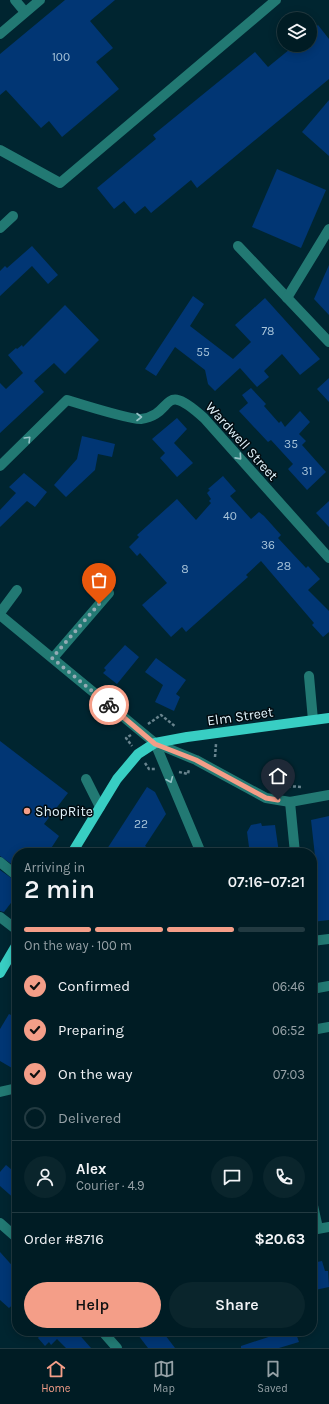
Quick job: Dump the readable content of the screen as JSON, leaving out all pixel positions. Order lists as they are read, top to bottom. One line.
{"streets":{"main road":["Elm Street"],"street":["Wardwell Street"]},"places":["ShopRite"],"house_numbers":["100","78","55","35","31","40","36","28","8","22"],"page":{"heading":["2 min","Arriving in","07:16–07:21"],"panel":["Alex","Courier · 4.9","Order #8716","$20.63"],"bar":"On the way · 100 m","list":[["Confirmed","06:46"],["Preparing","06:52"],["On the way","07:03"],"Delivered"],"buttons":["Help","Share"],"tabs":["Home","Map","Saved"]}}
